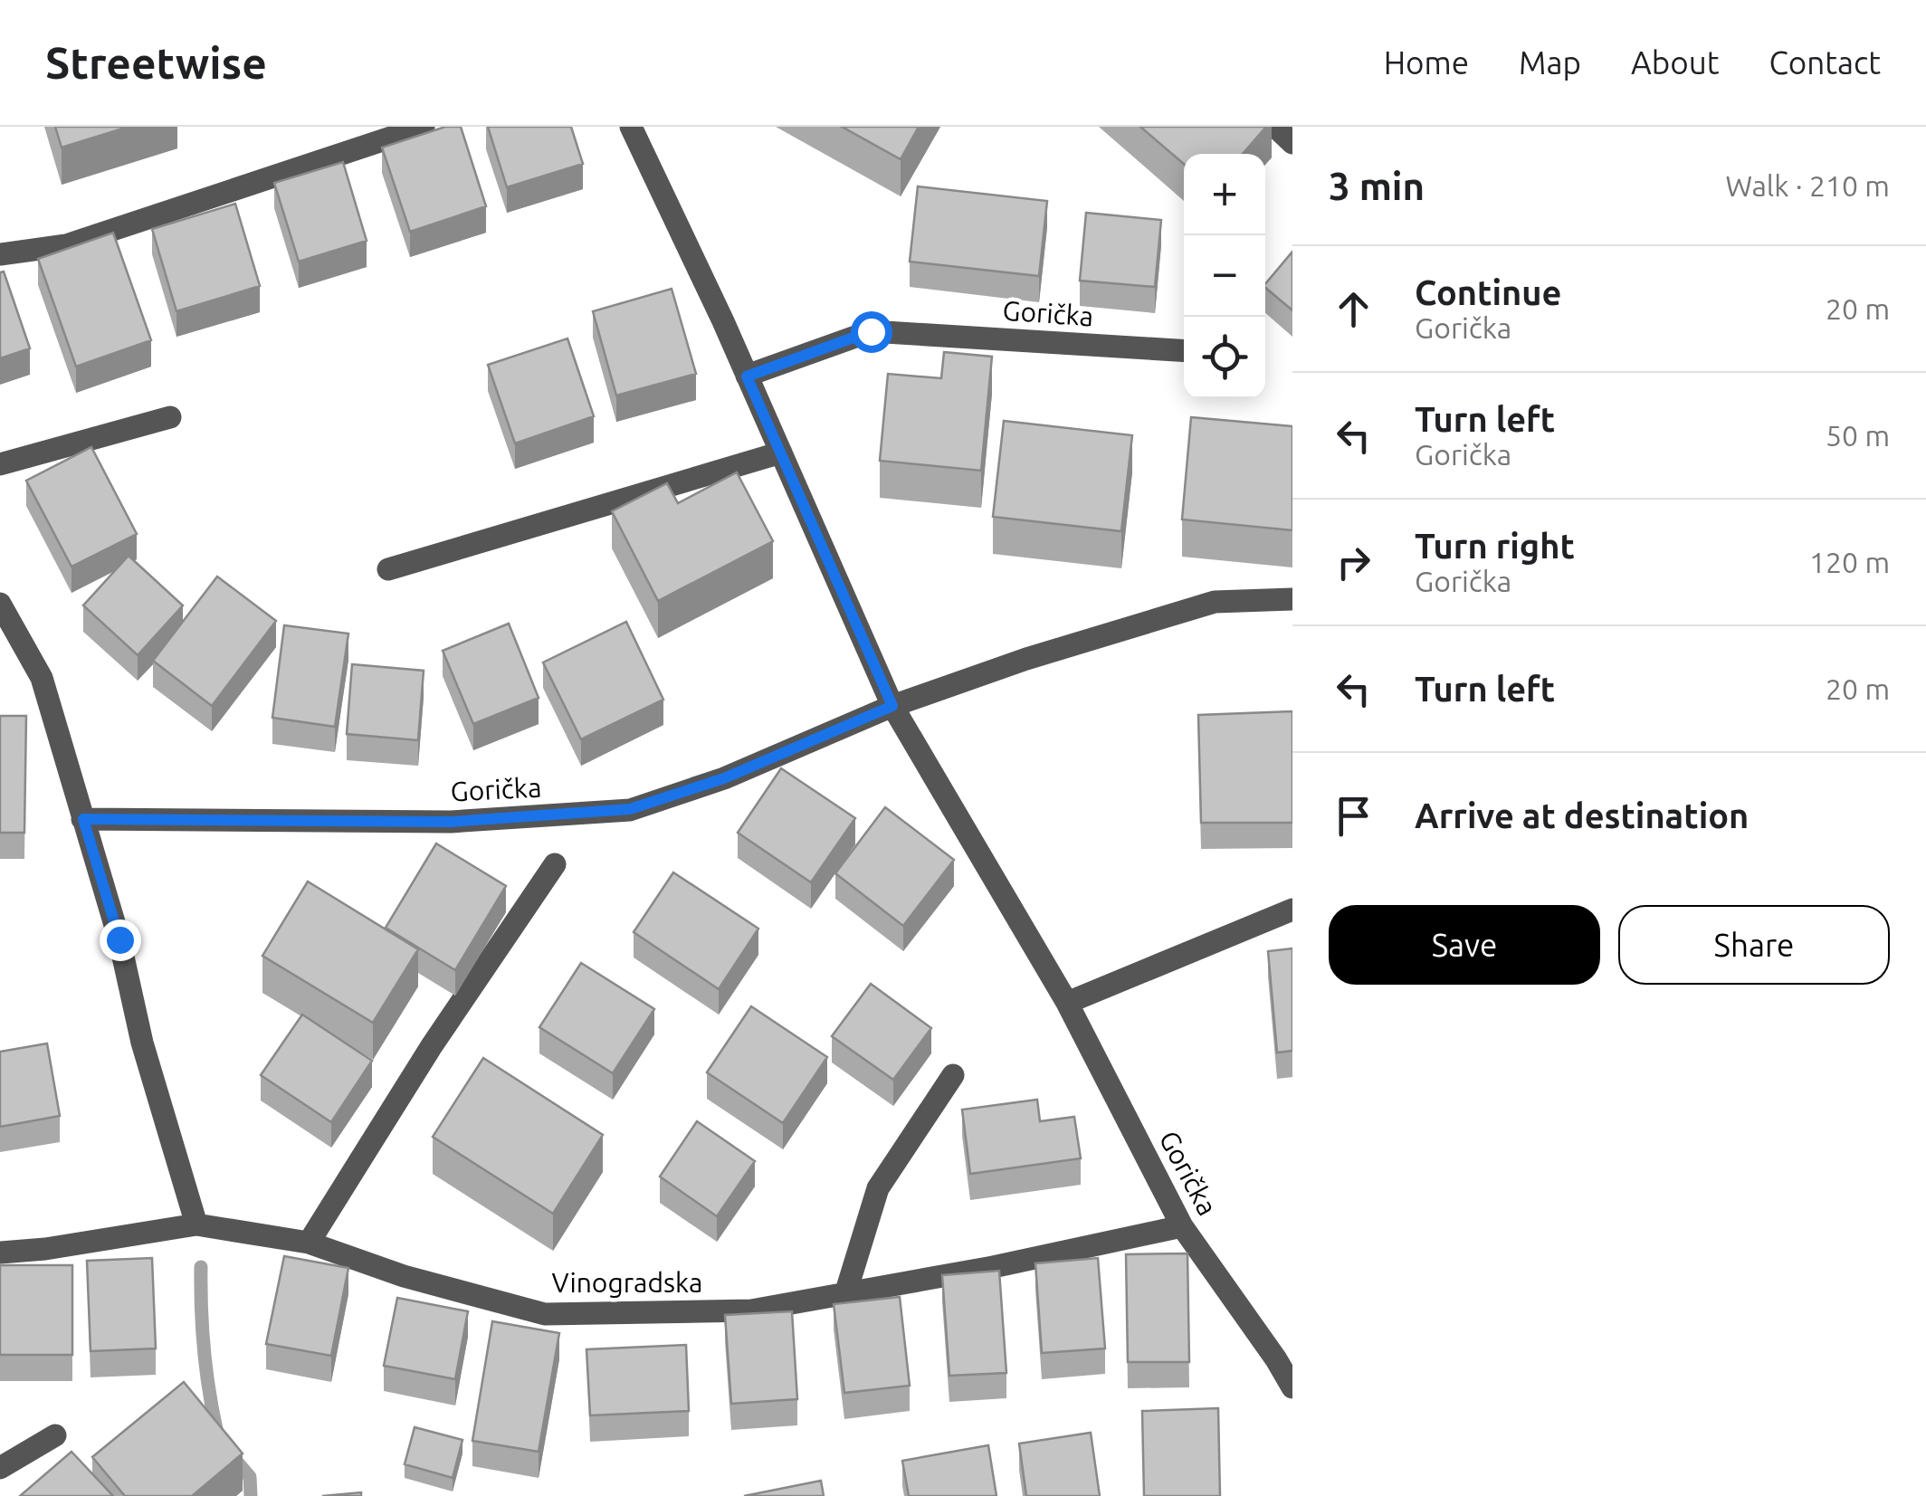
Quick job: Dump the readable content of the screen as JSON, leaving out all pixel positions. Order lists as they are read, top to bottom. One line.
{"streets":{"street":["Gorička","Vinogradska"]},"crossings":[["Gorička","Vinogradska"]],"page":{"header":"Streetwise","nav":["Home","Map","About","Contact"],"heading":["3 min","Walk · 210 m"],"map_buttons":["+","−"],"list":[["Continue","Gorička","20 m"],["Turn left","Gorička","50 m"],["Turn right","Gorička","120 m"],["Turn left","20 m"],"Arrive at destination"],"buttons":["Save","Share"]}}
